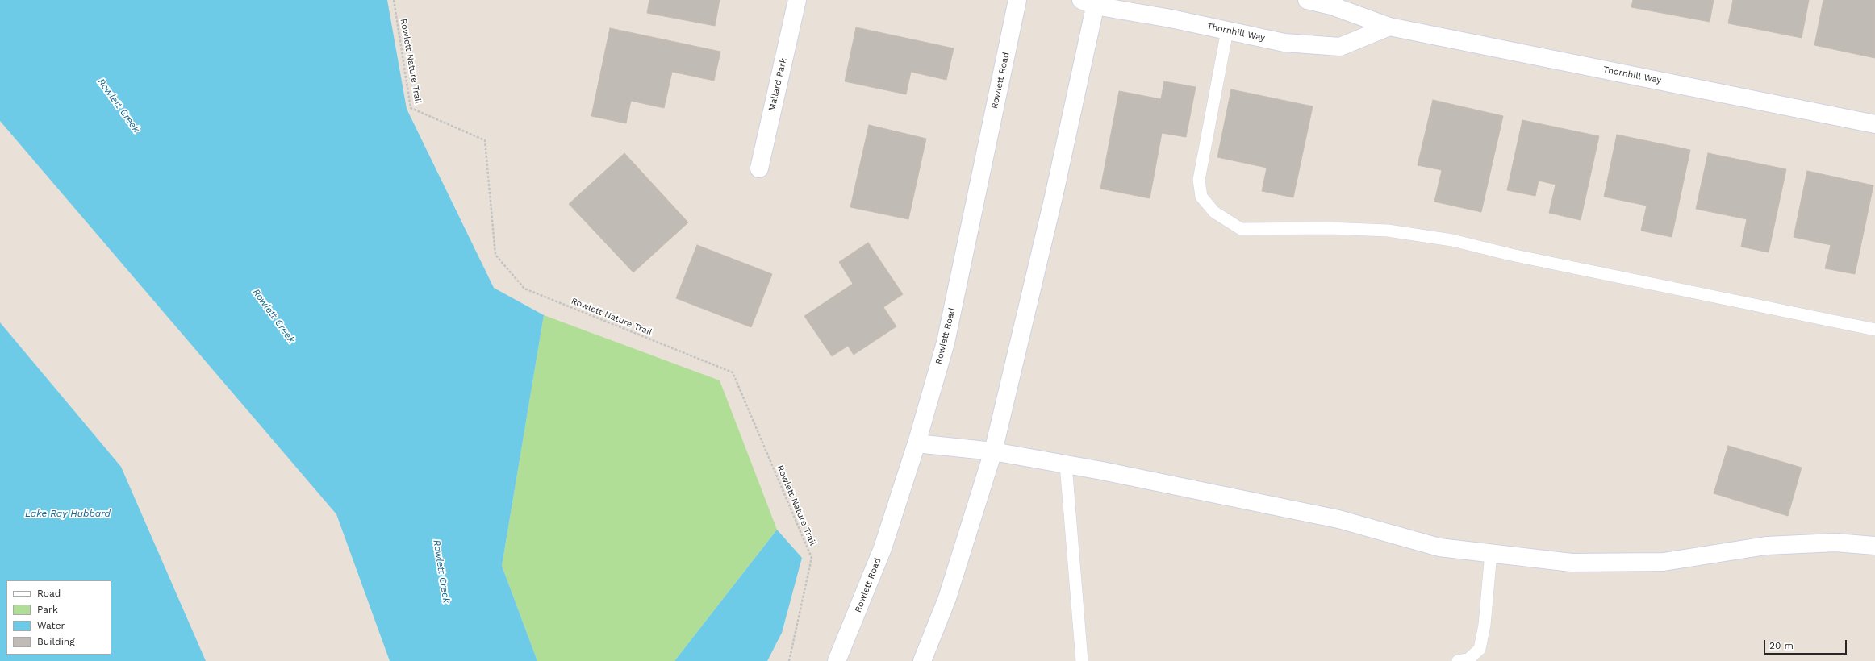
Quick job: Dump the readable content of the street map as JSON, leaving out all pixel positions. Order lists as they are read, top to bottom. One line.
{"streets":{"street":["Thornhill Way","Rowlett Road","Mallard Park"],"path":["Rowlett Nature Trail"]},"water":["Rowlett Creek","Lake Ray Hubbard"],"legend":["Road","Park","Water","Building"],"scale_bar":"20 m"}
